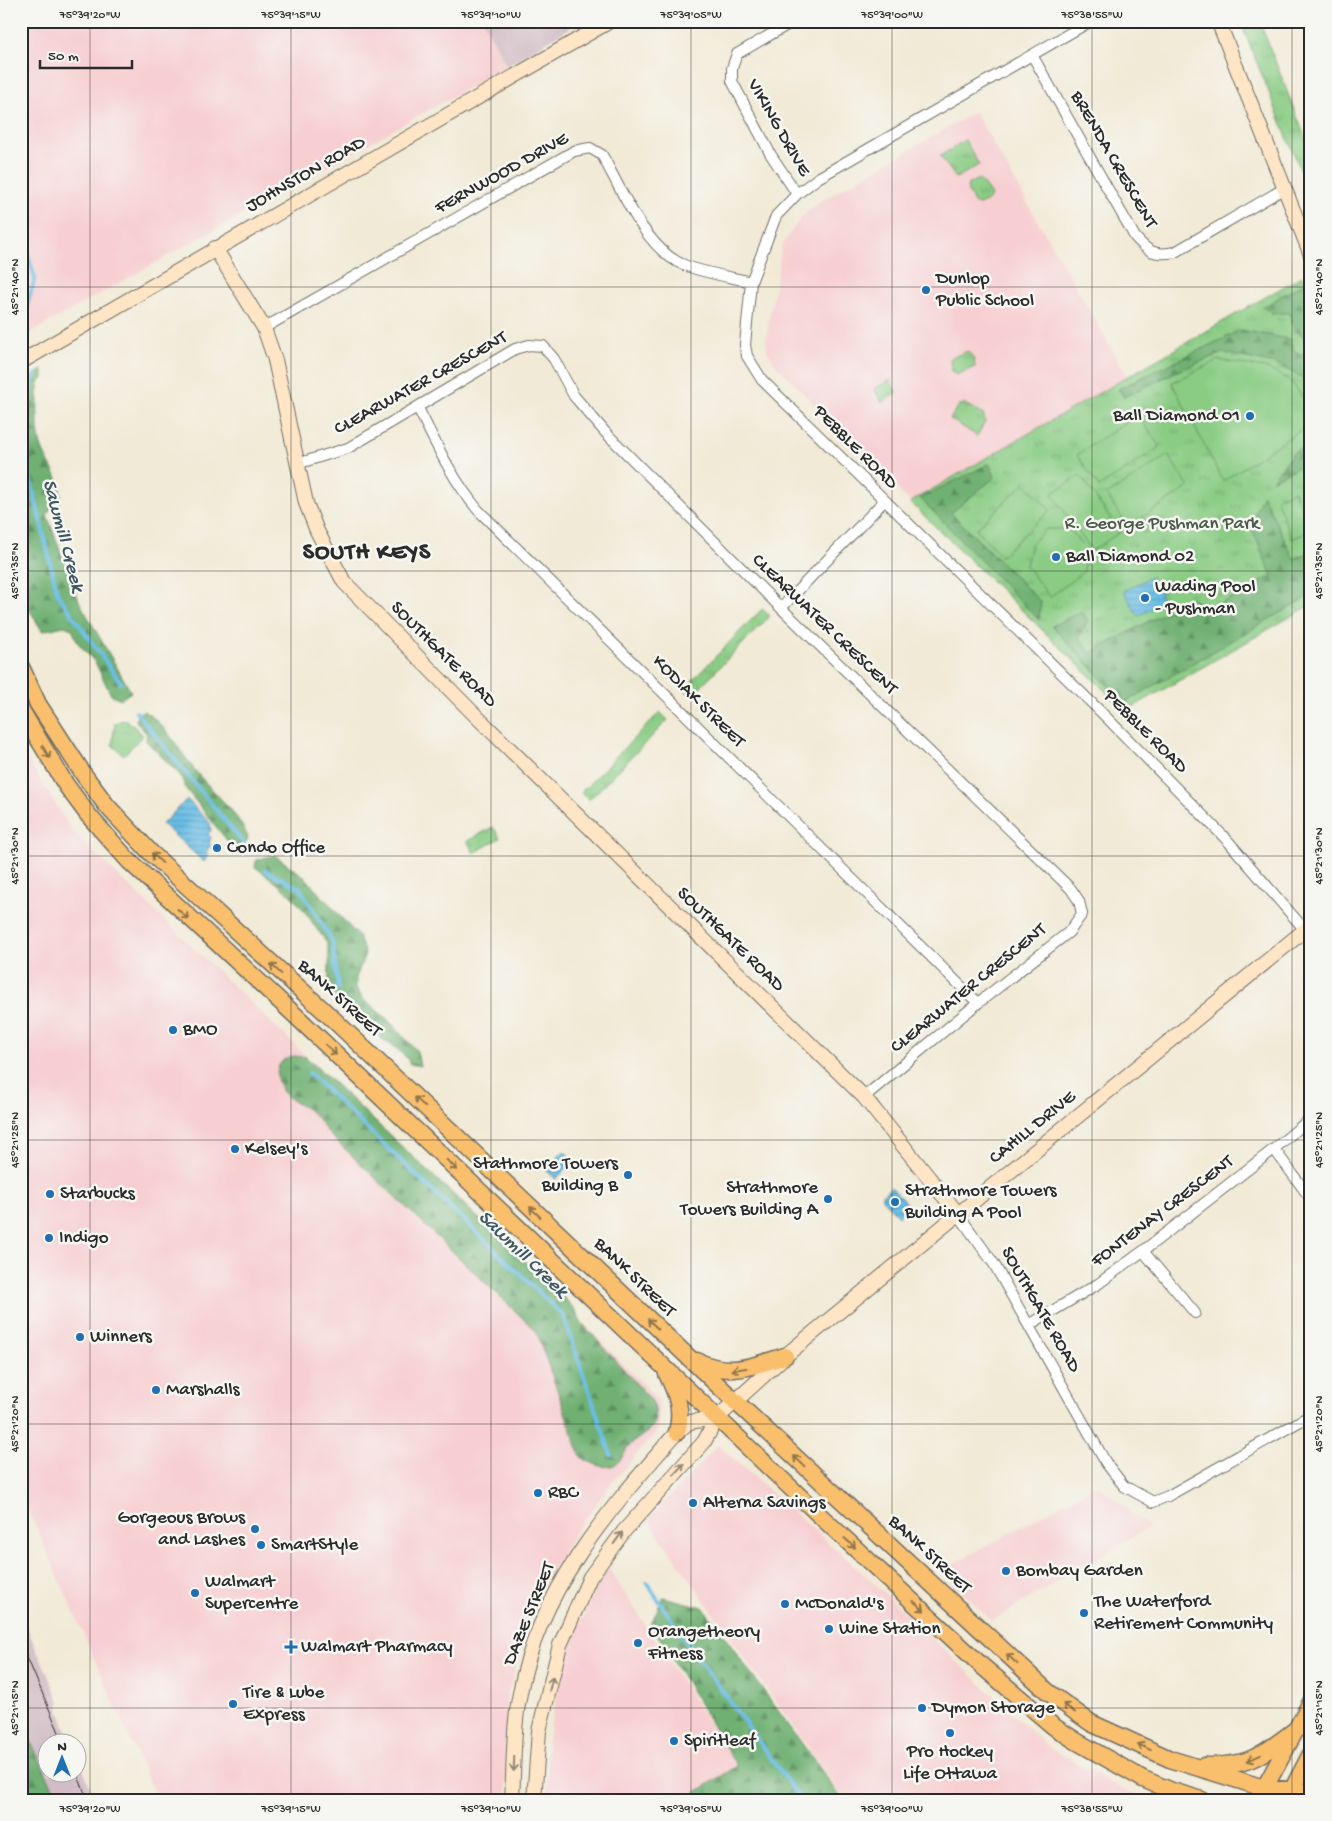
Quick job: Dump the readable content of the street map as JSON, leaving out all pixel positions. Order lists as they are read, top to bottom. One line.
{"streets":{"main road":["BANK STREET"],"street":["VIKING DRIVE","BRENDA CRESCENT","FERNWOOD DRIVE","JOHNSTON ROAD","CLEARWATER CRESCENT","PEBBLE ROAD","SOUTHGATE ROAD","KODIAK STREET","CAHILL DRIVE","FONTENAY CRESCENT","DAZE STREET"]},"crossings":[["VIKING DRIVE","PEBBLE ROAD"],["BRENDA CRESCENT","PEBBLE ROAD"],["FERNWOOD DRIVE","PEBBLE ROAD"],["FERNWOOD DRIVE","SOUTHGATE ROAD"],["JOHNSTON ROAD","SOUTHGATE ROAD"],["CLEARWATER CRESCENT","SOUTHGATE ROAD"],["CLEARWATER CRESCENT","KODIAK STREET"],["PEBBLE ROAD","CAHILL DRIVE"],["SOUTHGATE ROAD","CAHILL DRIVE"],["SOUTHGATE ROAD","FONTENAY CRESCENT"],["BANK STREET","CAHILL DRIVE"]],"districts":["SOUTH KEYS"],"water":["Sawmill Creek"],"parks":["R. George Pushman Park"],"places":{"other":["Dunlop Public School","Ball Diamond 01","Ball Diamond 02","Wading Pool - Pushman","Condo Office","BMO","Kelsey's","Stathmore Towers Building B","Starbucks","Strathmore Towers Building A","Strathmore Towers Building A Pool","Indigo","Winners","Marshalls","RBC","Alterna Savings","Gorgeous Brows and Lashes","SmartStyle","Bombay Garden","Walmart Supercentre","McDonald's","The Waterford Retirement Community","Wine Station","Orangetheory Fitness","Tire & Lube Express","Dymon Storage","Pro Hockey Life Ottawa","Spiritleaf"],"health":["Walmart Pharmacy"]},"scale_bar":"50 m","north":"top","coordinates":["75°39'20\"W","75°39'15\"W","75°39'10\"W","75°39'05\"W","75°39'00\"W","75°38'55\"W","45°21'40\"N","45°21'35\"N","45°21'30\"N","45°21'25\"N","45°21'20\"N","45°21'15\"N"]}
